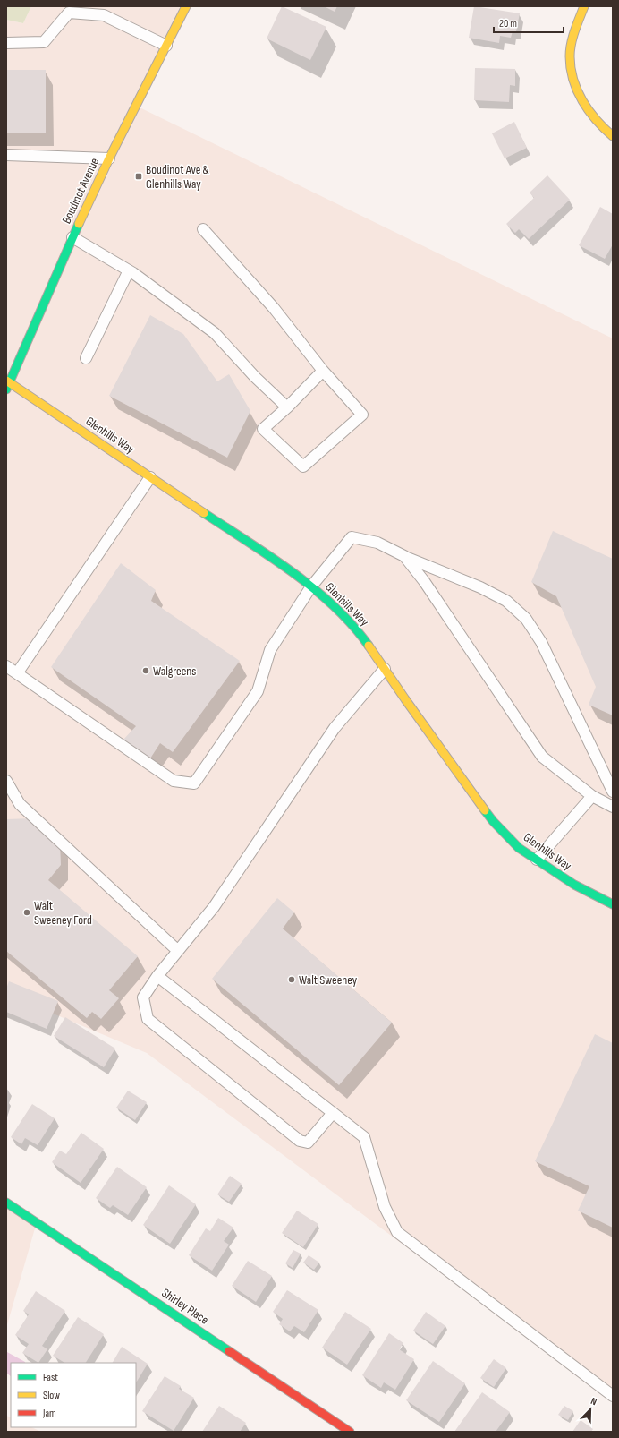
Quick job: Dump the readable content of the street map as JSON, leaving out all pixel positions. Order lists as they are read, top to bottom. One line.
{"streets":{"street":["Boudinot Avenue","Glenhills Way","Shirley Place"]},"crossings":[["Boudinot Avenue","Glenhills Way"]],"places":{"transit":["Boudinot Ave & Glenhills Way"],"other":["Walgreens","Walt Sweeney Ford","Walt Sweeney"]},"legend":["Fast","Slow","Jam"],"scale_bar":"20 m","north":"top right"}
